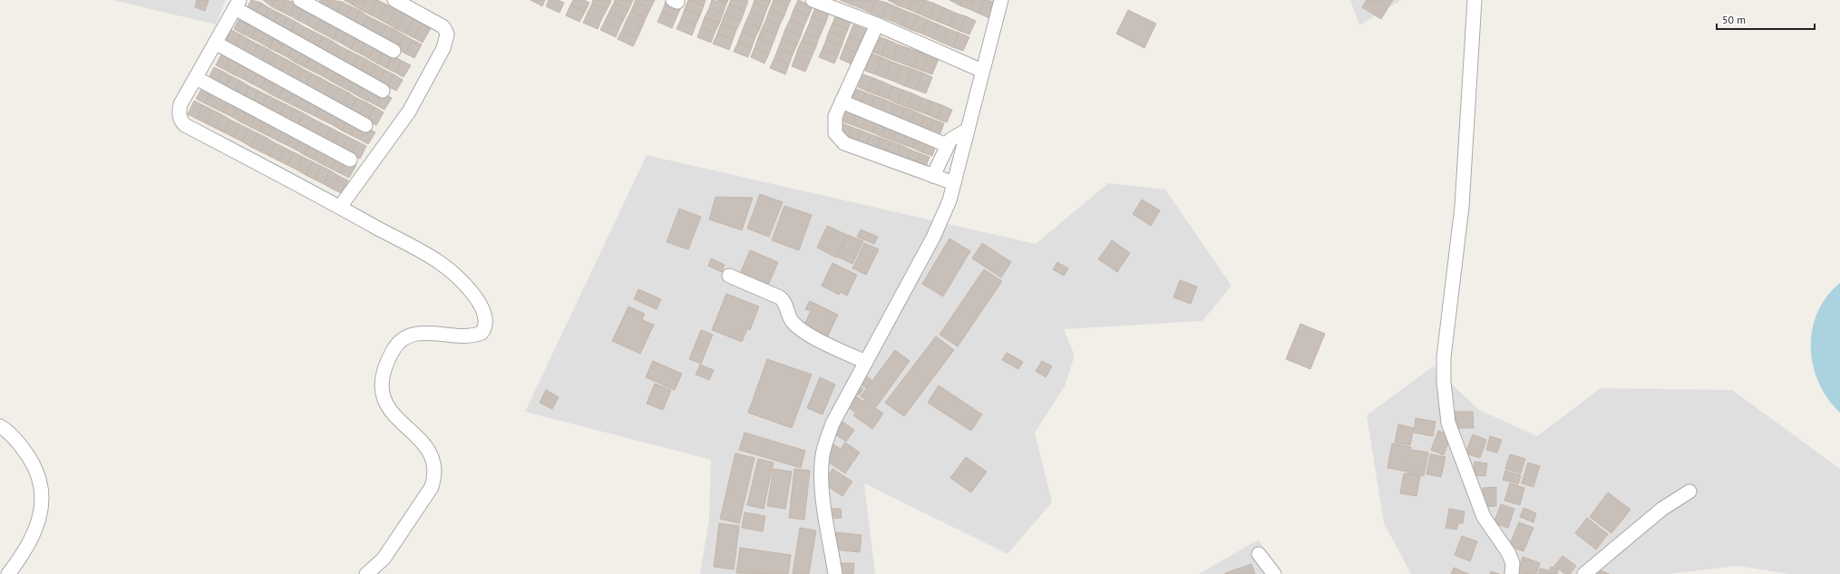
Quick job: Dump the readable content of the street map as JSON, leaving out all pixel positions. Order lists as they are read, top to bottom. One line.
{"scale_bar":"50 m"}
